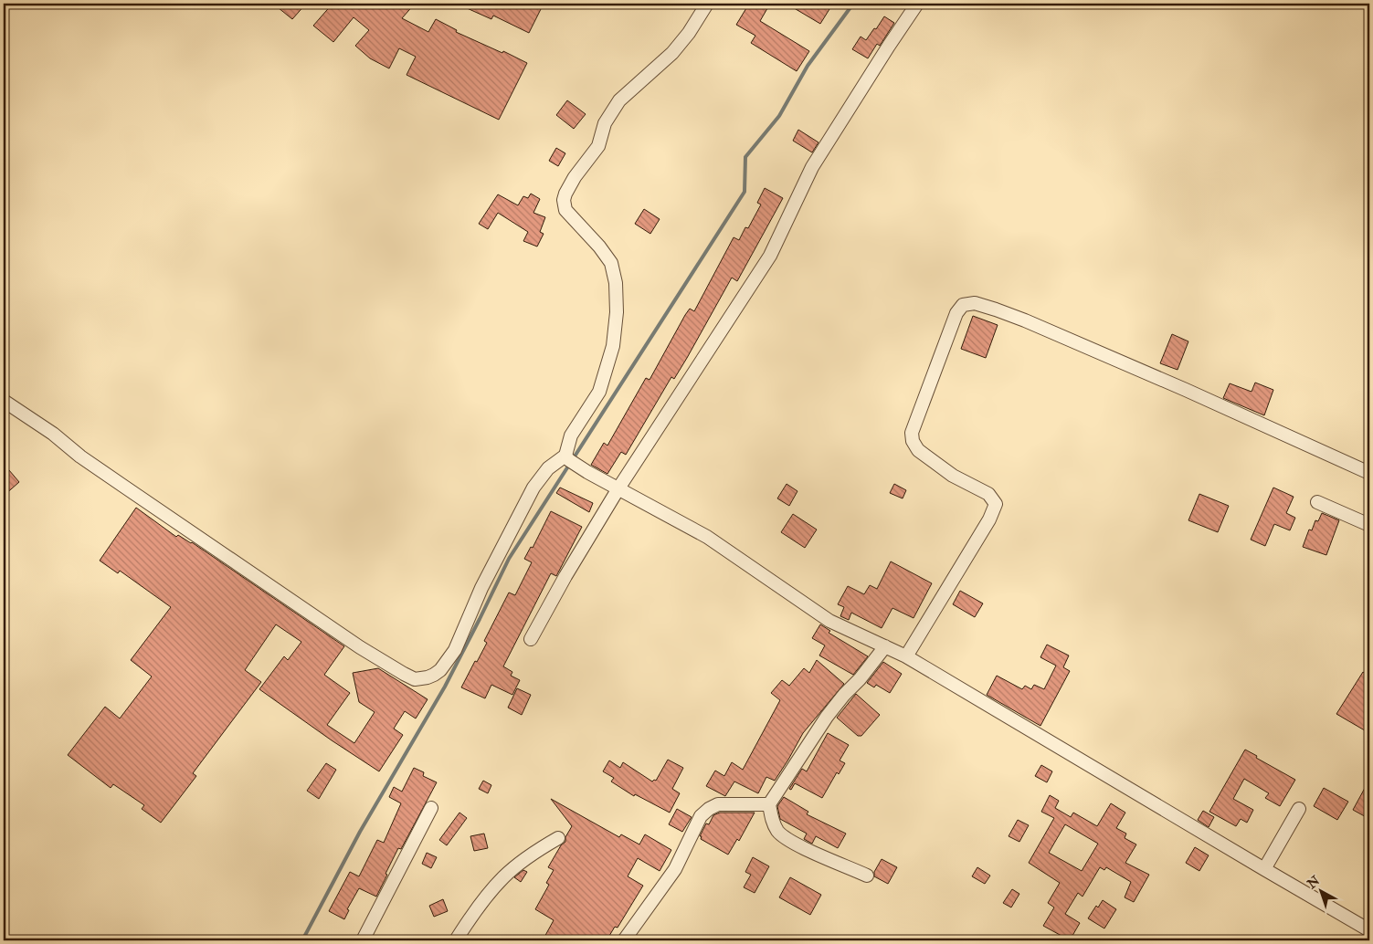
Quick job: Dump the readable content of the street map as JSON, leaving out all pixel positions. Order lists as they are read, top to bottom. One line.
{"north":"top left"}
